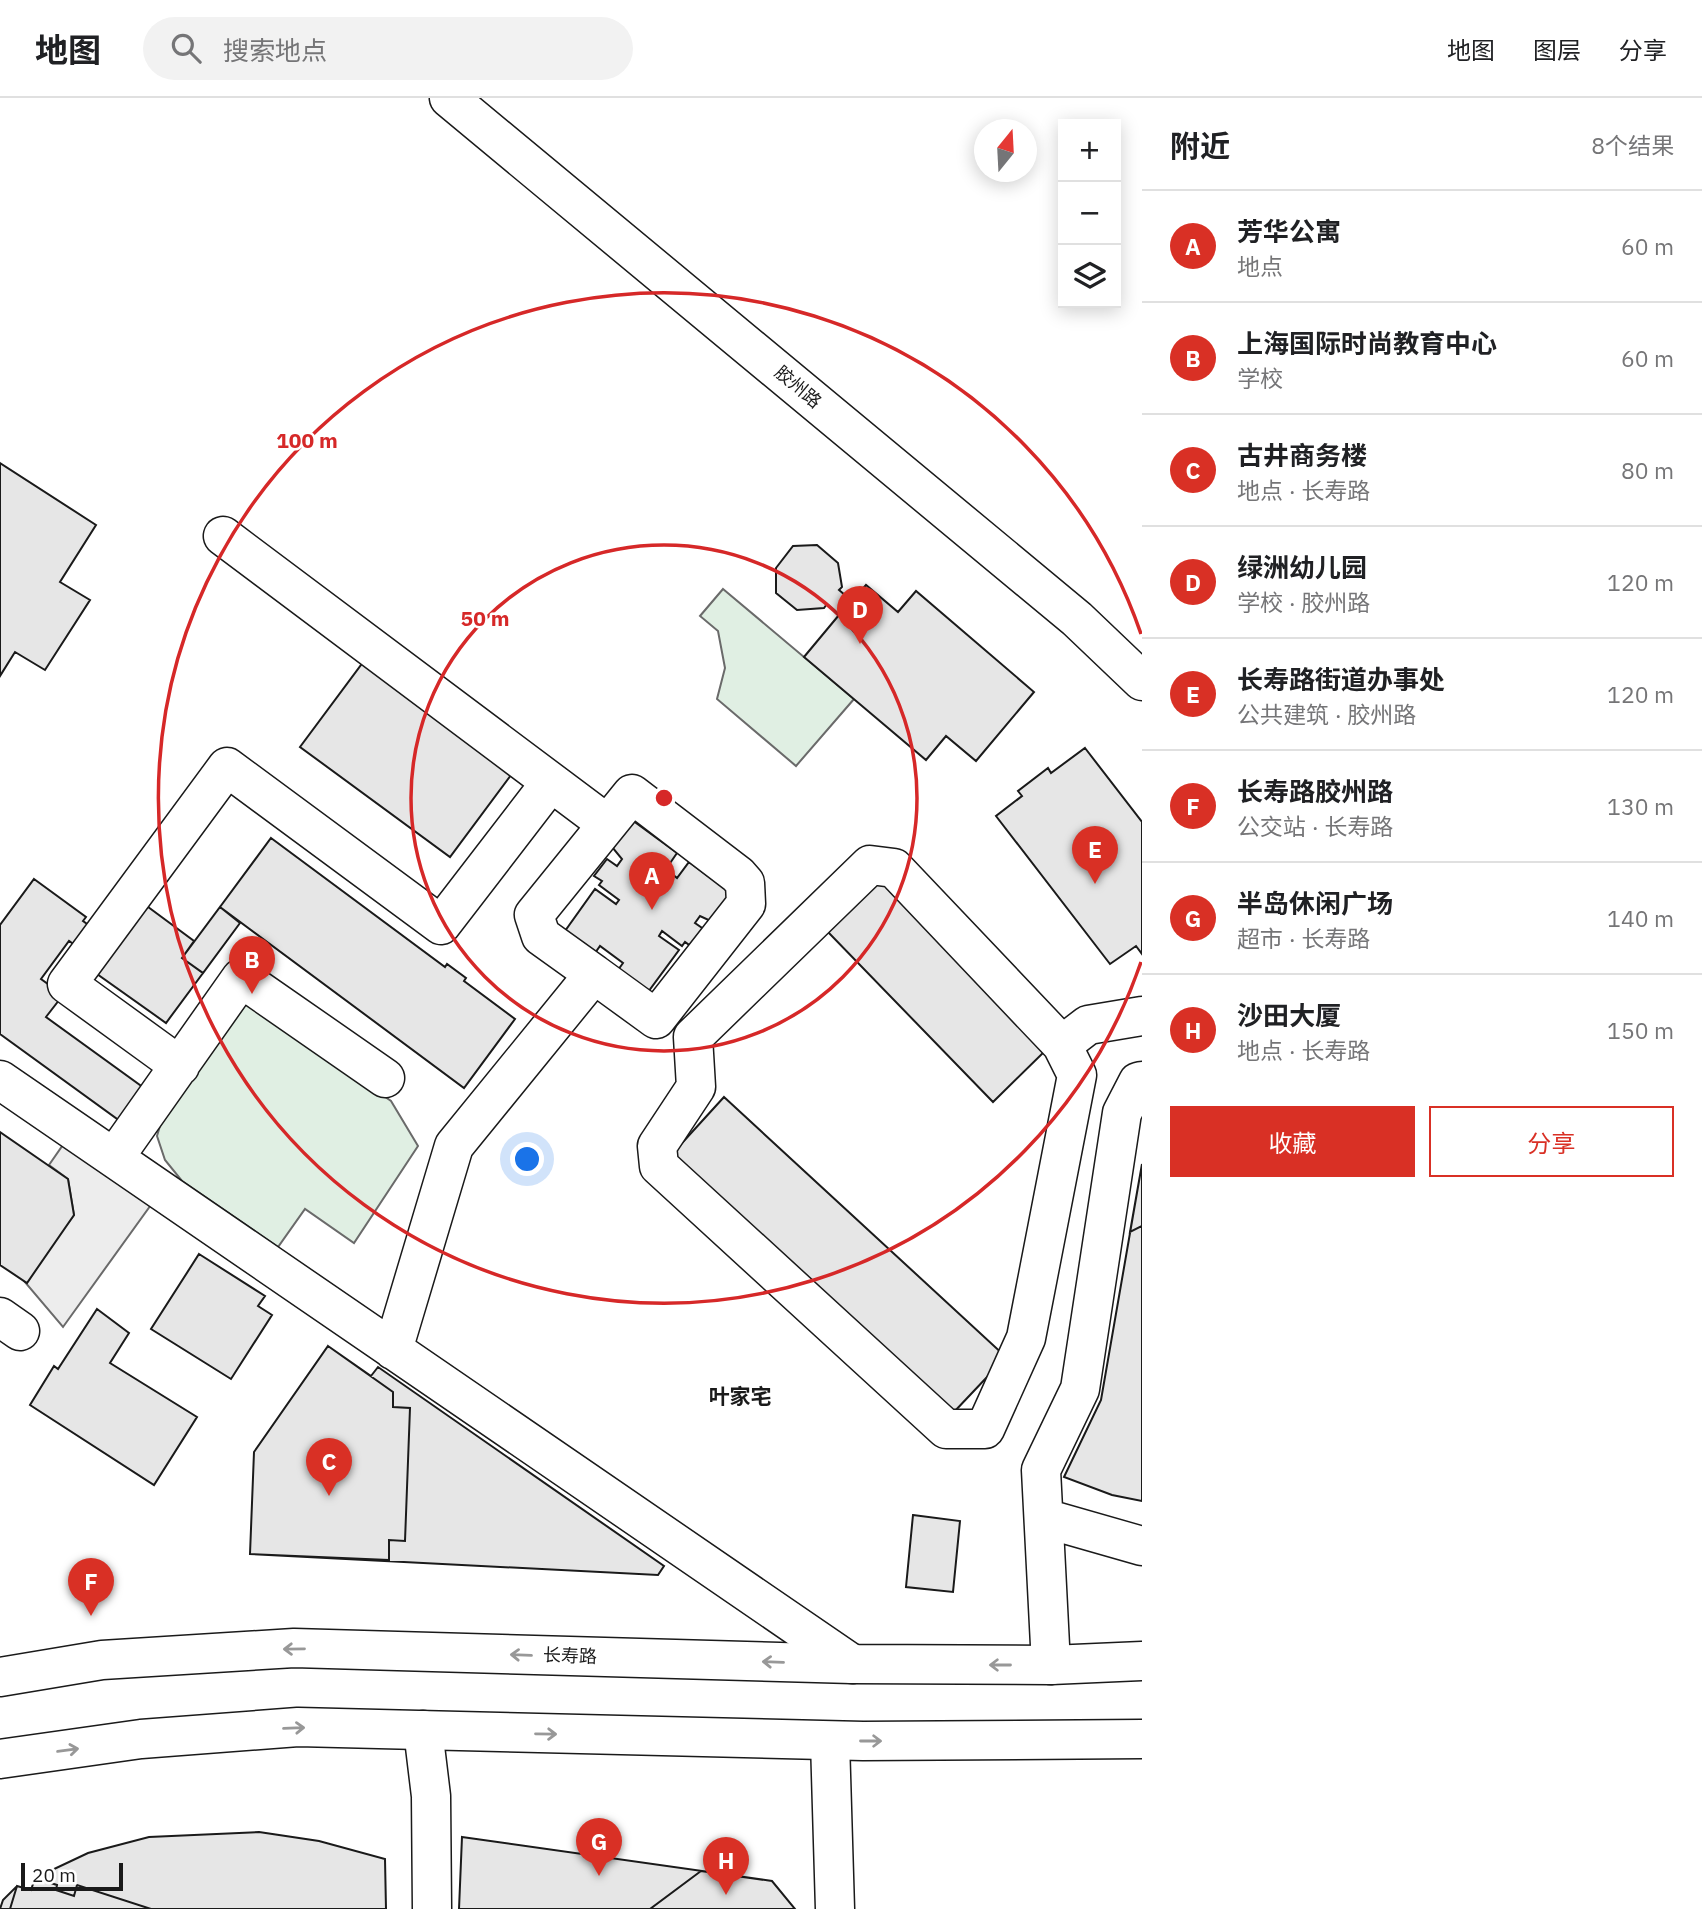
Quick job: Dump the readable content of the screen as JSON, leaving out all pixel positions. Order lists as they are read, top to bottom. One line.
{"streets":{"main road":["胶州路","长寿路"]},"districts":["叶家宅"],"scale_bar":"20 m","north":"top","page":{"header":"地图","search":"搜索地点","nav":["地图","图层","分享"],"heading":["附近","8个结果"],"map_buttons":["+","−"],"list":[{"mark":"A","name":"芳华公寓","note":"地点","value":"60 m"},{"mark":"B","name":"上海国际时尚教育中心","note":"学校","value":"60 m"},{"mark":"C","name":"古井商务楼","note":"地点 · 长寿路","value":"80 m"},{"mark":"D","name":"绿洲幼儿园","note":"学校 · 胶州路","value":"120 m"},{"mark":"E","name":"长寿路街道办事处","note":"公共建筑 · 胶州路","value":"120 m"},{"mark":"F","name":"长寿路胶州路","note":"公交站 · 长寿路","value":"130 m"},{"mark":"G","name":"半岛休闲广场","note":"超市 · 长寿路","value":"140 m"},{"mark":"H","name":"沙田大厦","note":"地点 · 长寿路","value":"150 m"}],"pins":["D","E","A","B","C","F","G","H"],"buttons":["收藏","分享"],"scale":"20 m"},"rings":["100 m","50 m"]}
